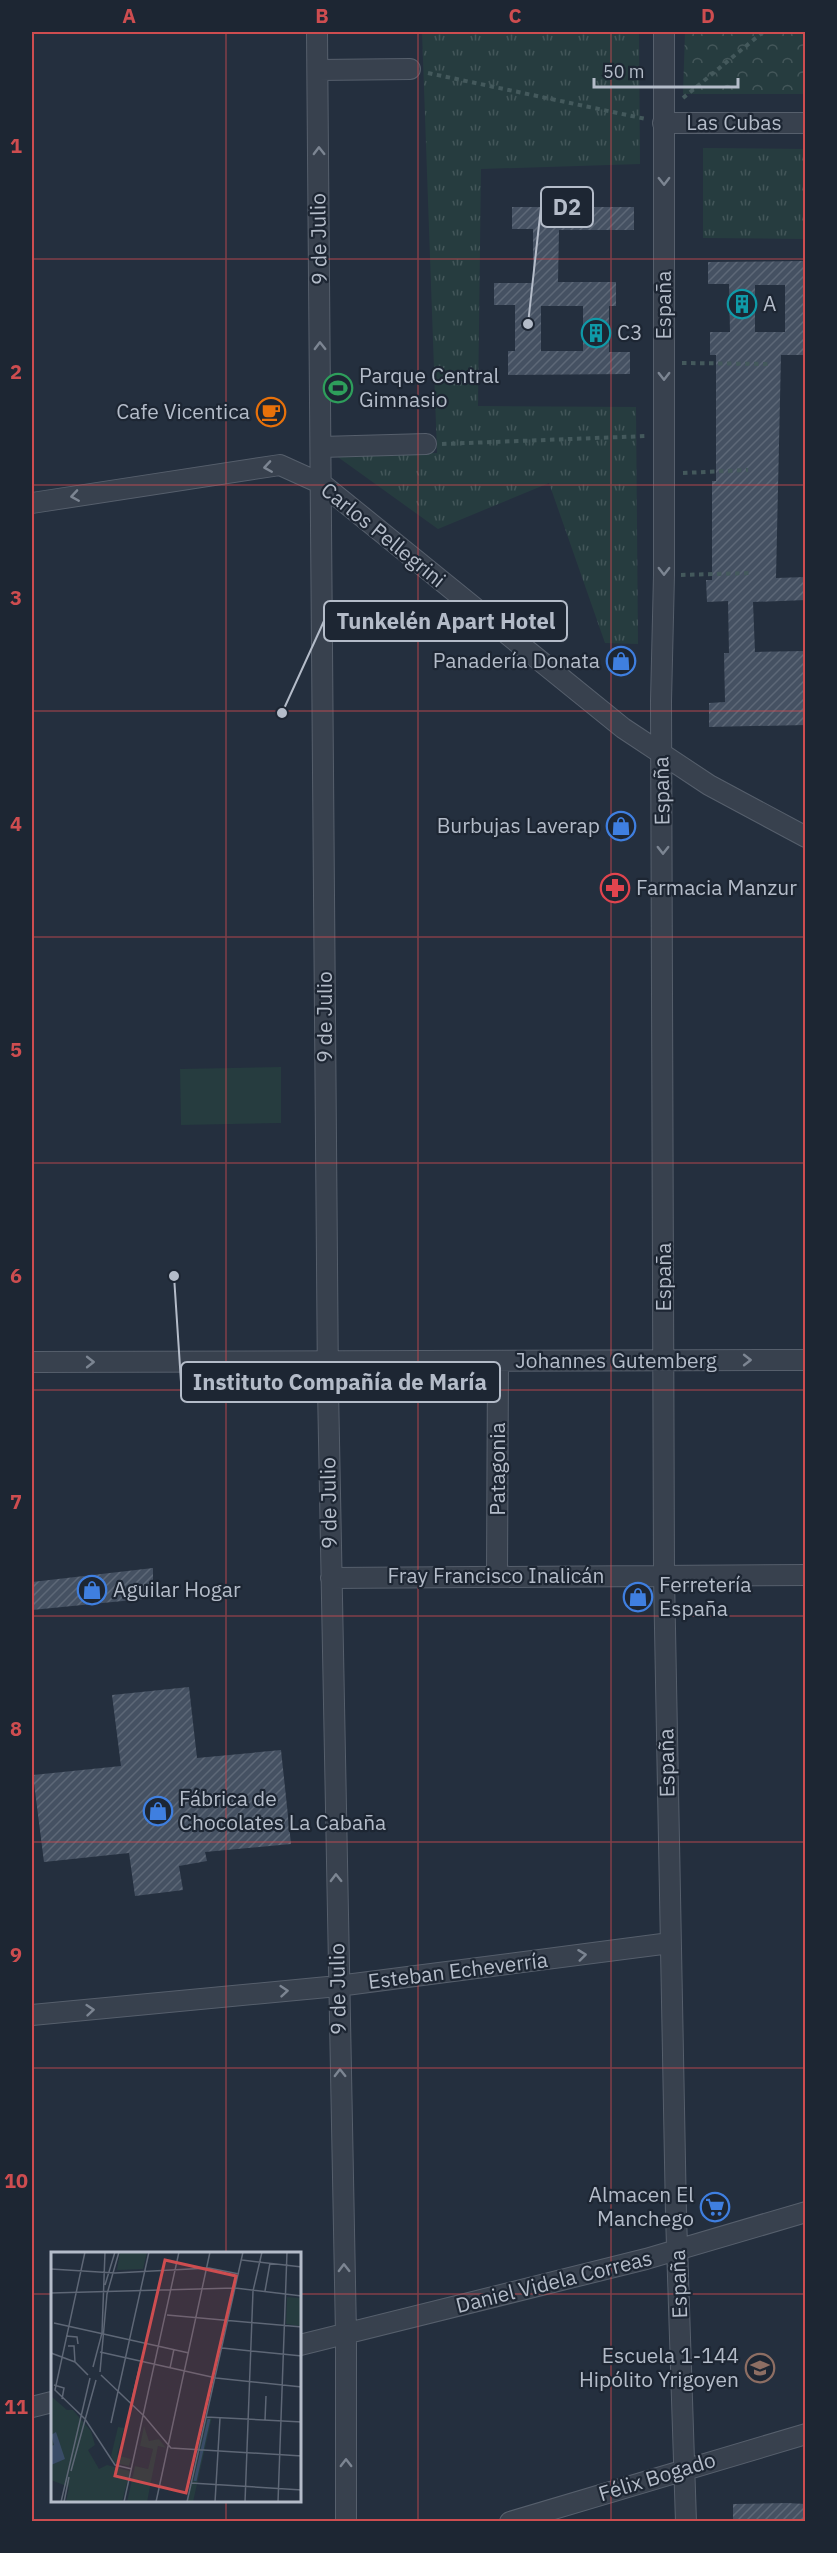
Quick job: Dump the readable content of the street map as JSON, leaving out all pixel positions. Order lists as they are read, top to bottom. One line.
{"streets":{"street":["Las Cubas","9 de Julio","España","Carlos Pellegrini","Johannes Gutemberg","Patagonia","Fray Francisco Inalicán","Esteban Echeverría","Daniel Videla Correas","Félix Bogado"]},"crossings":[["Las Cubas","España"],["9 de Julio","Carlos Pellegrini"],["9 de Julio","Johannes Gutemberg"],["9 de Julio","Fray Francisco Inalicán"],["9 de Julio","Esteban Echeverría"],["9 de Julio","Daniel Videla Correas"],["España","Carlos Pellegrini"],["España","Johannes Gutemberg"],["España","Fray Francisco Inalicán"],["España","Esteban Echeverría"],["España","Daniel Videla Correas"],["España","Félix Bogado"],["Johannes Gutemberg","Patagonia"],["Patagonia","Fray Francisco Inalicán"]],"one_way":["9 de Julio","España","Johannes Gutemberg","Esteban Echeverría"],"places":{"building":["A","C3"],"other":["D2","Tunkelén Apart Hotel","Instituto Compañía de María"],"sports":["Parque Central Gimnasio"],"cafe":["Cafe Vicentica"],"shop":["Panadería Donata","Burbujas Laverap","Aguilar Hogar","Ferretería España","Fábrica de Chocolates La Cabaña"],"pharmacy":["Farmacia Manzur"],"supermarket":["Almacen El Manchego"],"school or university":["Escuela 1-144 Hipólito Yrigoyen"]},"scale_bar":"50 m","grid":{"columns":["A","B","C","D"],"rows":["1","2","3","4","5","6","7","8","9","10","11"]}}
